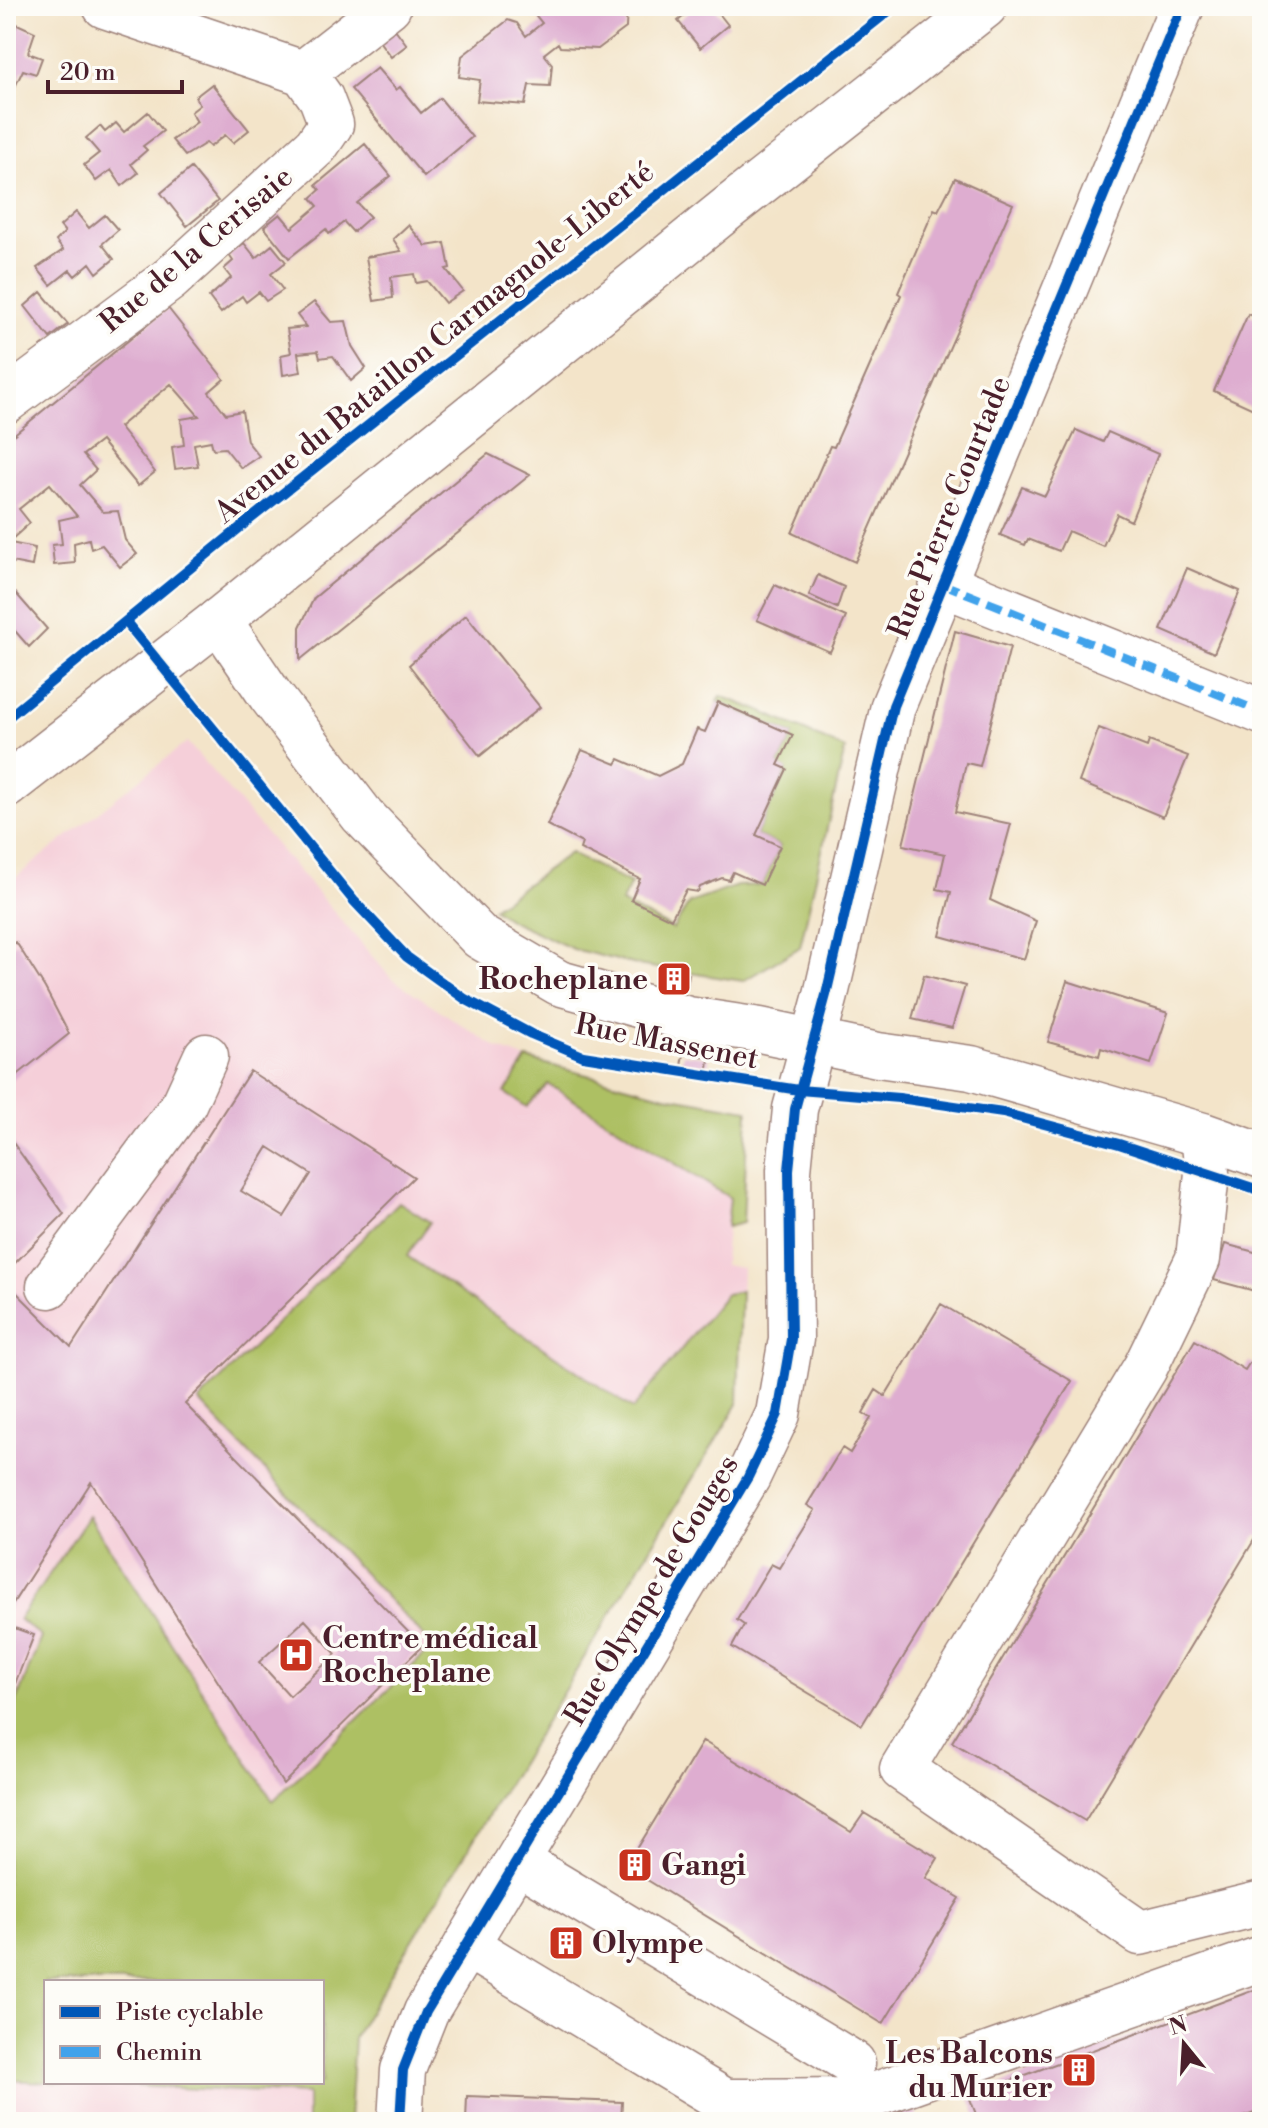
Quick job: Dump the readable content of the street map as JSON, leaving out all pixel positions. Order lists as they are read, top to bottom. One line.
{"streets":{"street":["Rue de la Cerisaie","Rue Pierre Courtade","Rue Massenet","Rue Olympe de Gouges"],"cycle path":["Avenue du Bataillon Carmagnole-Liberté"]},"crossings":[["Rue Pierre Courtade","Rue Massenet"],["Rue Pierre Courtade","Rue Olympe de Gouges"],["Rue Massenet","Rue Olympe de Gouges"]],"places":{"building":["Rocheplane","Gangi","Olympe","Les Balcons du Murier"],"hospital":["Centre médical Rocheplane"]},"legend":["Piste cyclable","Chemin"],"scale_bar":"20 m","north":"top"}
